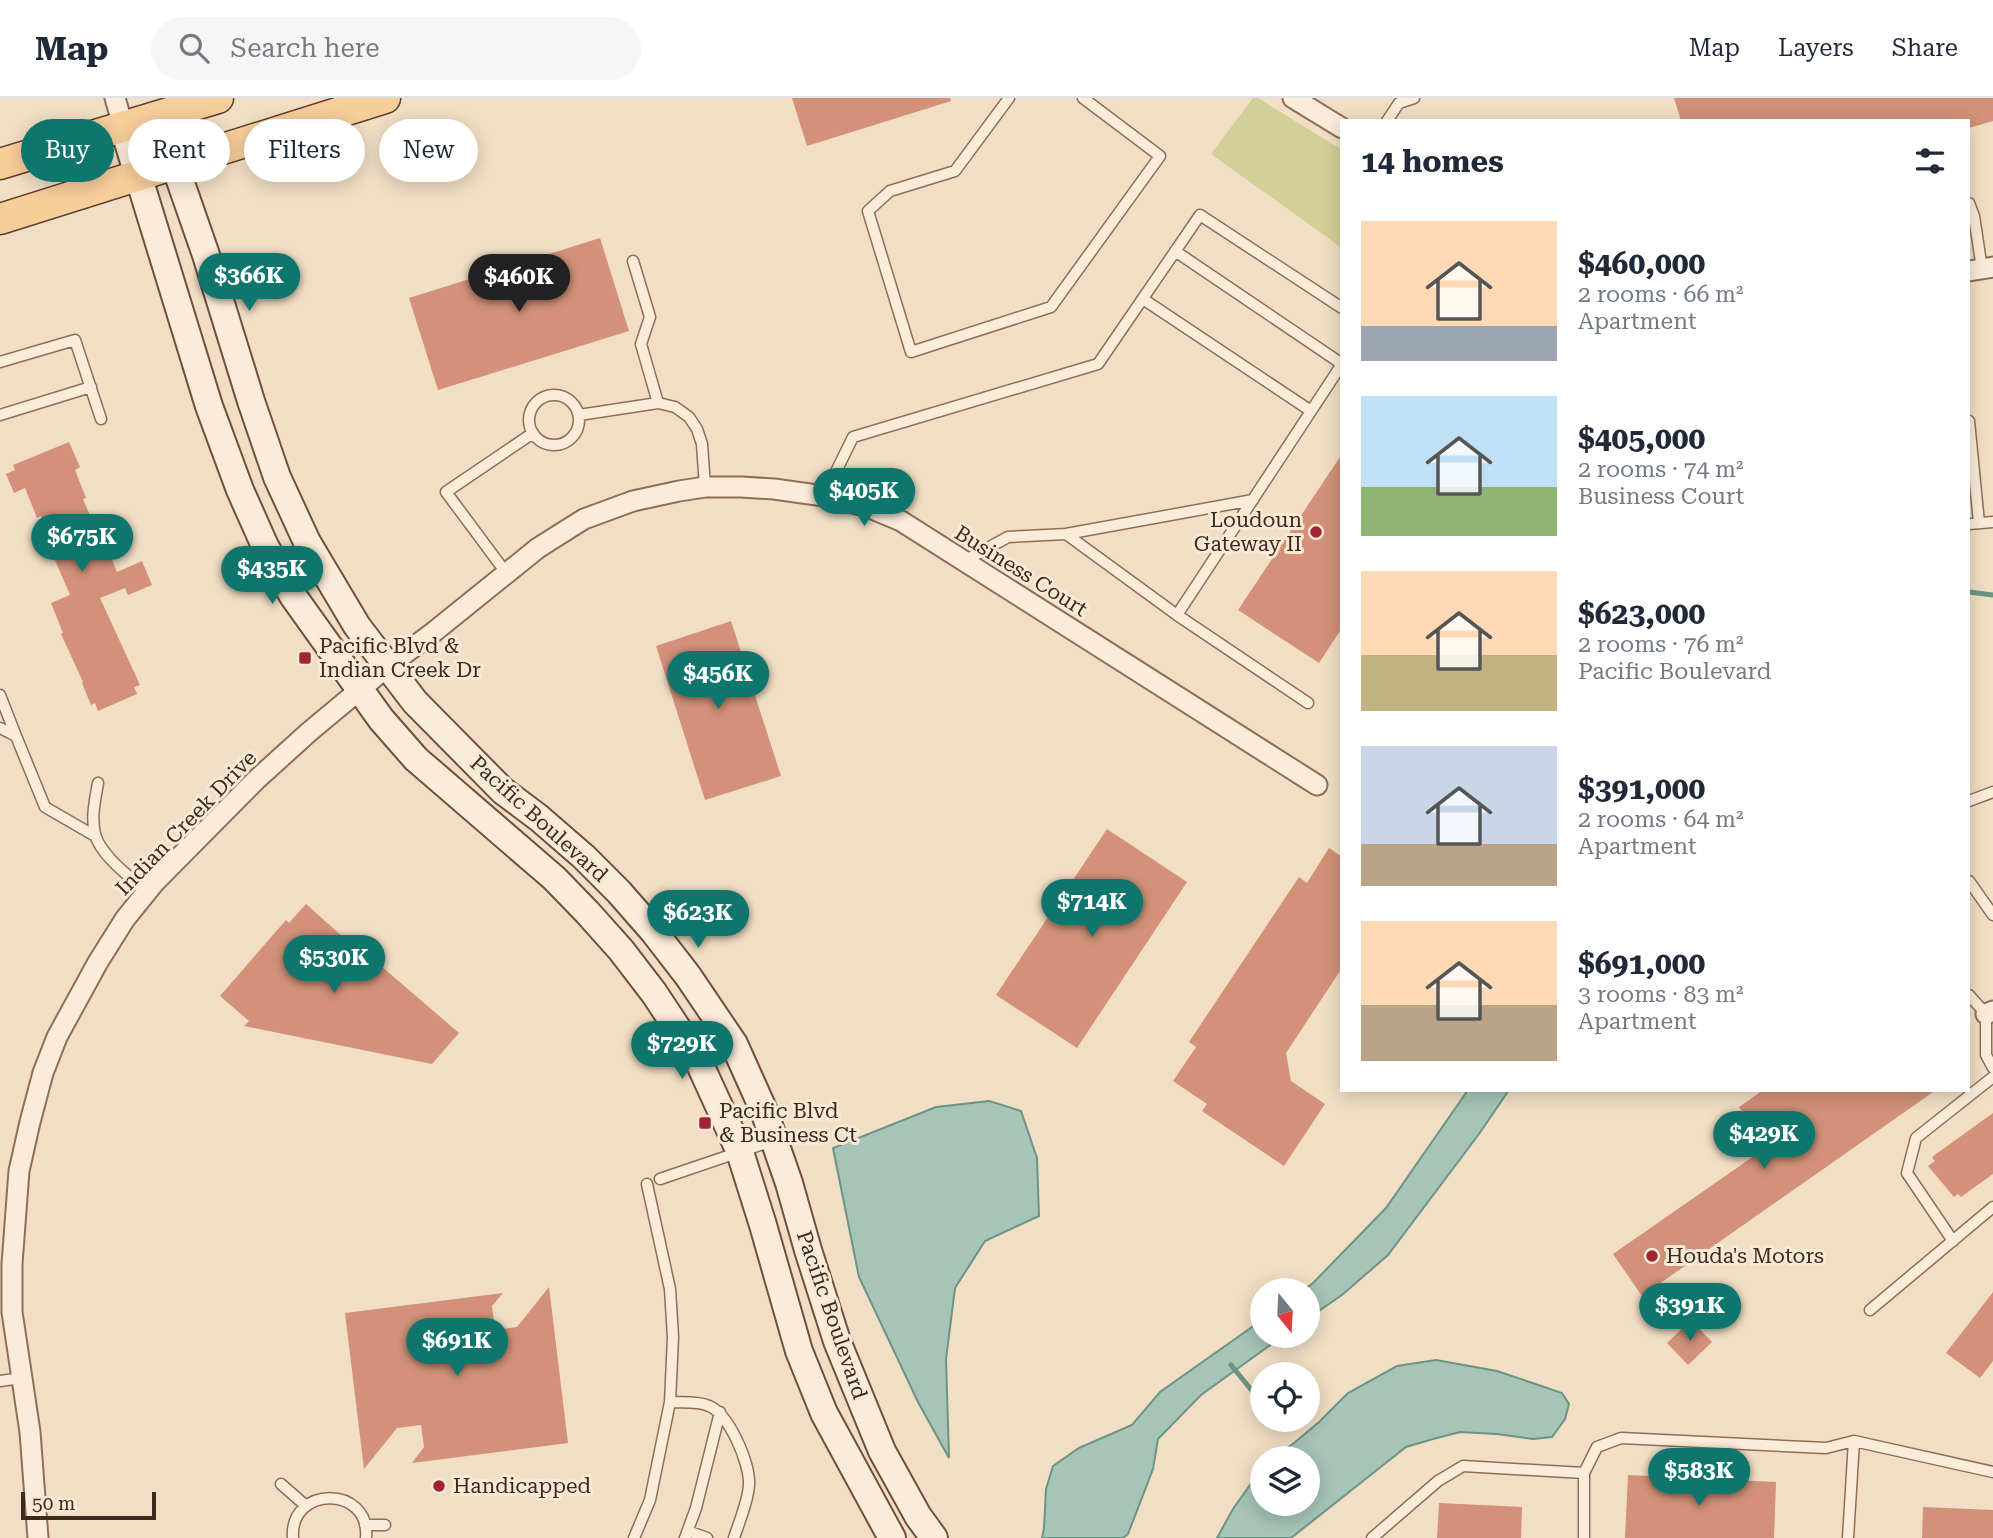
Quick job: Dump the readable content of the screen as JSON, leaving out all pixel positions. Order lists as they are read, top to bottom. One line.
{"streets":{"main road":["Pacific Boulevard"],"street":["Business Court","Indian Creek Drive"]},"crossings":[["Business Court","Pacific Boulevard"],["Business Court","Indian Creek Drive"],["Pacific Boulevard","Indian Creek Drive"]],"places":{"other":["Loudoun Gateway II","Houda's Motors","Handicapped"],"transit":["Pacific Blvd & Indian Creek Dr","Pacific Blvd & Business Ct"]},"scale_bar":"50 m","north":"bottom","page":{"header":"Map","search":"Search here","nav":["Map","Layers","Share"],"chip":["Buy","Rent","Filters","New"],"heading":"14 homes","list":[{"name":"$460,000","note":"2 rooms · 66 m² · Apartment"},{"name":"$405,000","note":"2 rooms · 74 m² · Business Court"},{"name":"$623,000","note":"2 rooms · 76 m² · Pacific Boulevard"},{"name":"$391,000","note":"2 rooms · 64 m² · Apartment"},{"name":"$691,000","note":"3 rooms · 83 m² · Apartment"}],"price":["$366K","$460K","$405K","$675K","$435K","$456K","$714K","$623K","$530K","$729K","$429K","$391K","$691K","$583K"],"scale":"50 m"}}
